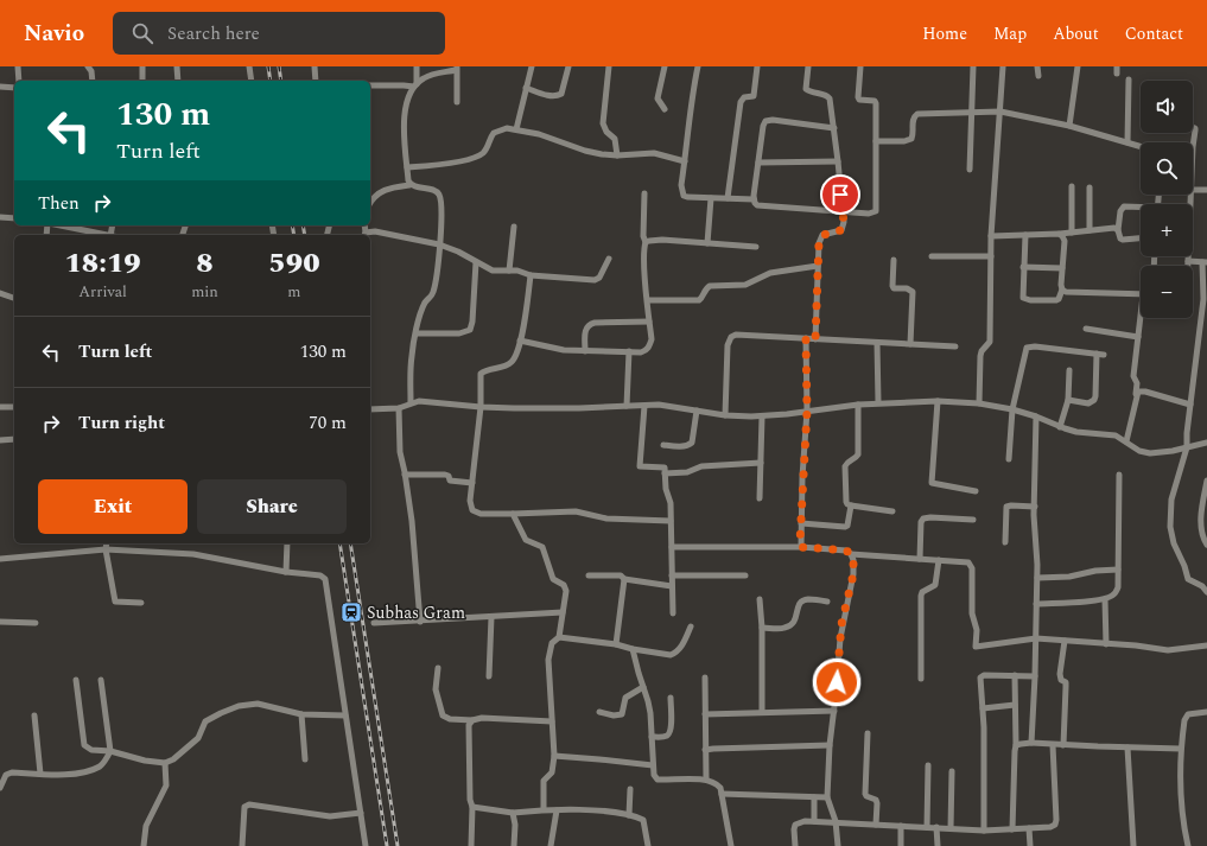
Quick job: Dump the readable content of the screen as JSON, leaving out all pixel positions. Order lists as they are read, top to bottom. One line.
{"places":{"station":["Subhas Gram"]},"page":{"header":"Navio","search":"Search here","nav":["Home","Map","About","Contact"],"map_buttons":["+","−"],"turn":["130 m","Turn left"],"then":"Then","eta":["18:19","Arrival","8","min","590","m"],"list":[{"name":"Turn left","value":"130 m"},{"name":"Turn right","value":"70 m"}],"buttons":["Exit","Share"]}}
